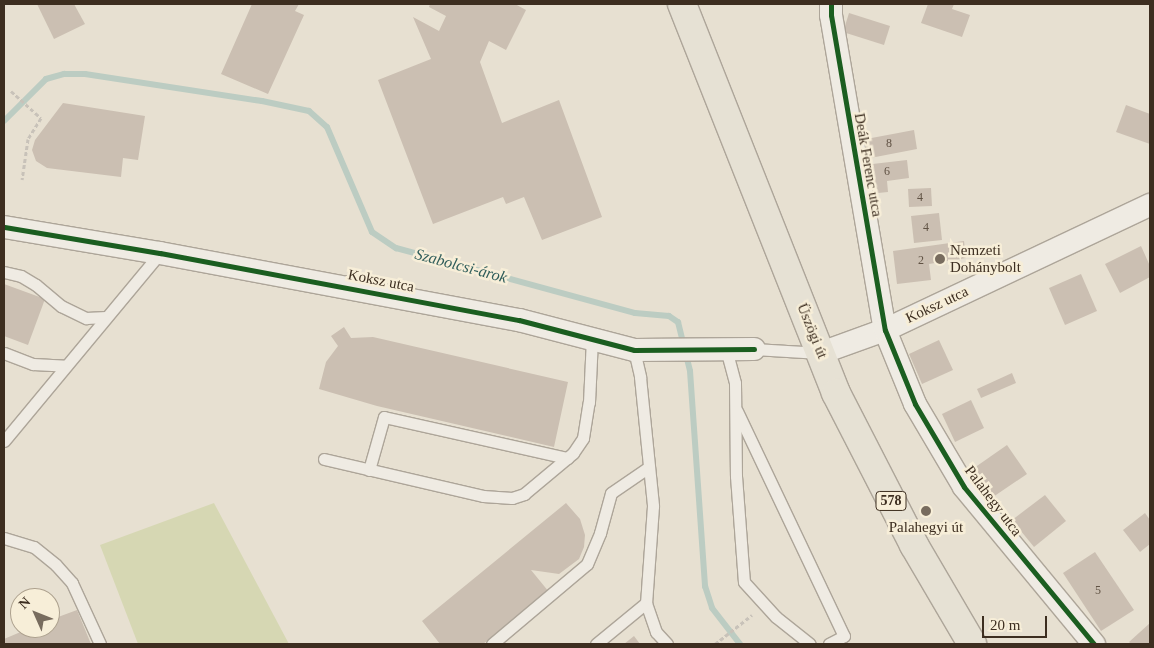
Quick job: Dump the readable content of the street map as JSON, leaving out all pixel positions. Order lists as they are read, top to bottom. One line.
{"streets":{"main road":["Üszögi út","578"],"street":["Deák Ferenc utca","Koksz utca","Palahegy utca"]},"crossings":[["Deák Ferenc utca","Koksz utca"],["Deák Ferenc utca","Palahegy utca"],["Koksz utca","Üszögi út"],["Koksz utca","Palahegy utca"]],"water":["Szabolcsi-árok"],"places":["Nemzeti Dohánybolt","Palahegyi út"],"house_numbers":["8","6","4","4","2","5"],"scale_bar":"20 m","north":"top left"}
